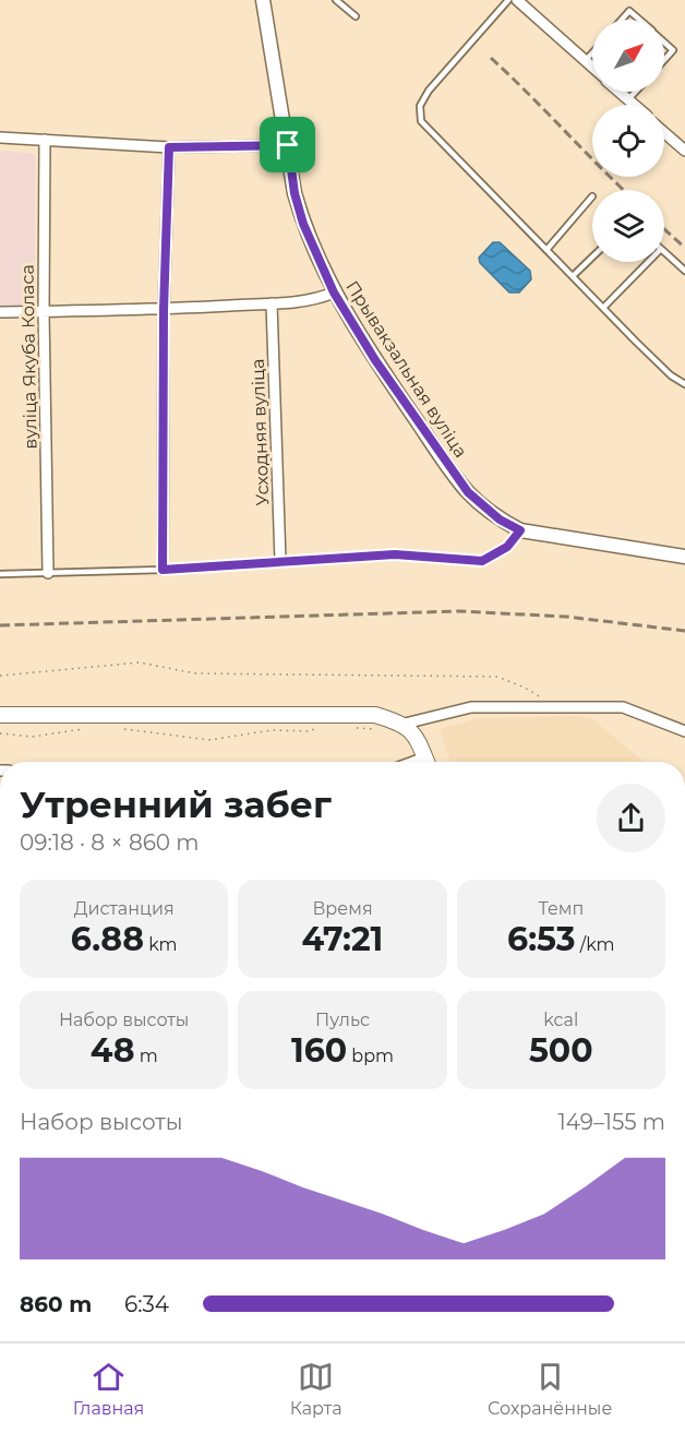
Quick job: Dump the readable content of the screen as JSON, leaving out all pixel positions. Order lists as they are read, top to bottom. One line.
{"streets":{"street":["вуліца Якуба Коласа","Прывакзальная вуліца","Усходняя вуліца"]},"north":"top right","page":{"heading":["Утренний забег","09:18 · 8 × 860 m"],"stats":[["Дистанция","6.88 km"],["Время","47:21"],["Темп","6:53 /km"],["Набор высоты","48 m"],["Пульс","160 bpm"],["kcal","500"]],"chart":["Набор высоты","149–155 m"],"list":[{"name":"860 m","note":"6:34"}],"tabs":["Главная","Карта","Сохранённые"]}}
